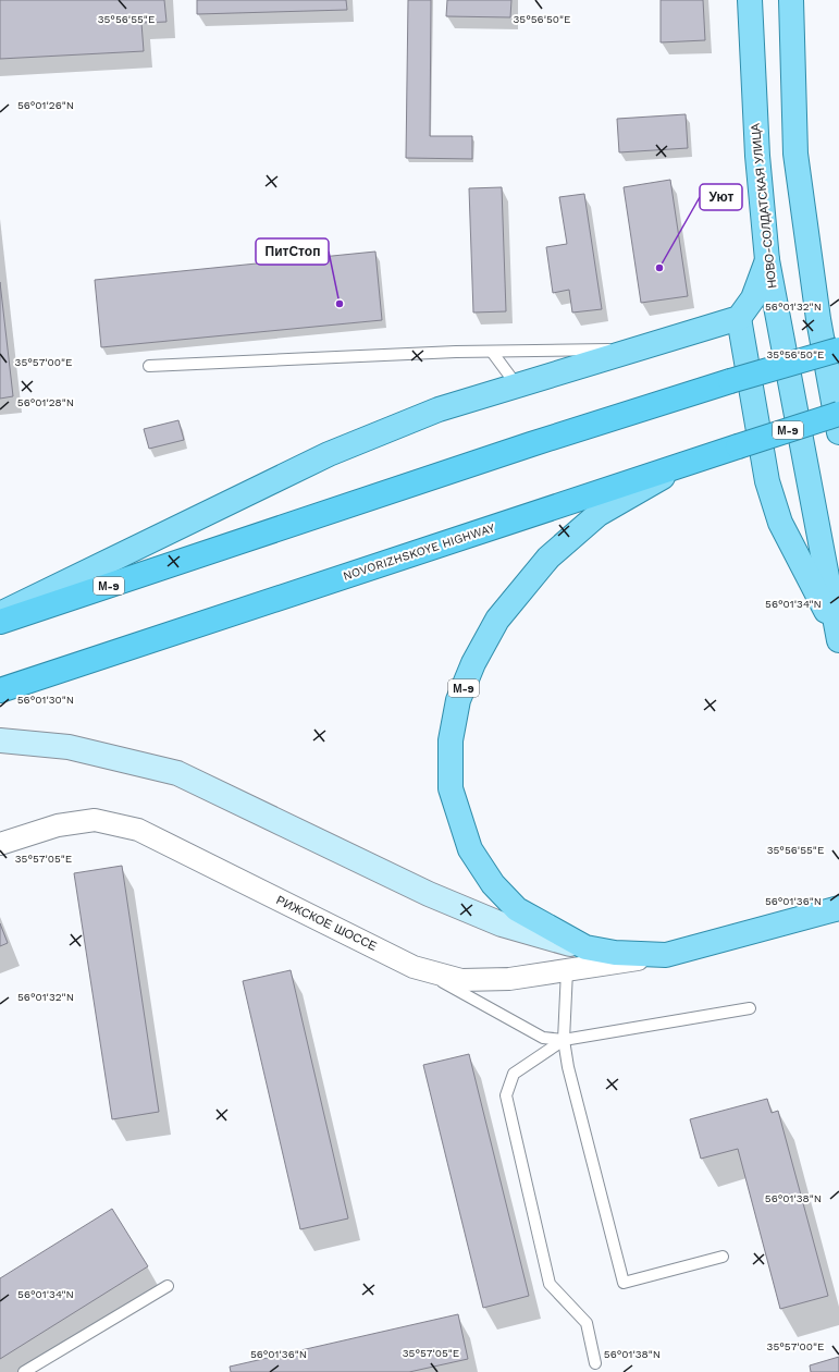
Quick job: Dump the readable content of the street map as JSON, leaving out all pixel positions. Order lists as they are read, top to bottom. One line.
{"streets":{"highway":["М-9","NOVORIZHSKOYE HIGHWAY"],"main road":["НОВО-СОЛДАТСКАЯ УЛИЦА"],"street":["РИЖСКОЕ ШОССЕ"]},"crossings":[["М-9","NOVORIZHSKOYE HIGHWAY"],["М-9","РИЖСКОЕ ШОССЕ"]],"places":["Уют","ПитСтоп"],"coordinates":["35°56'55\"E","35°56'50\"E","56°01'26\"N","56°01'32\"N","35°57'00\"E","56°01'28\"N","56°01'34\"N","56°01'30\"N","35°57'05\"E","56°01'36\"N","56°01'38\"N"]}
